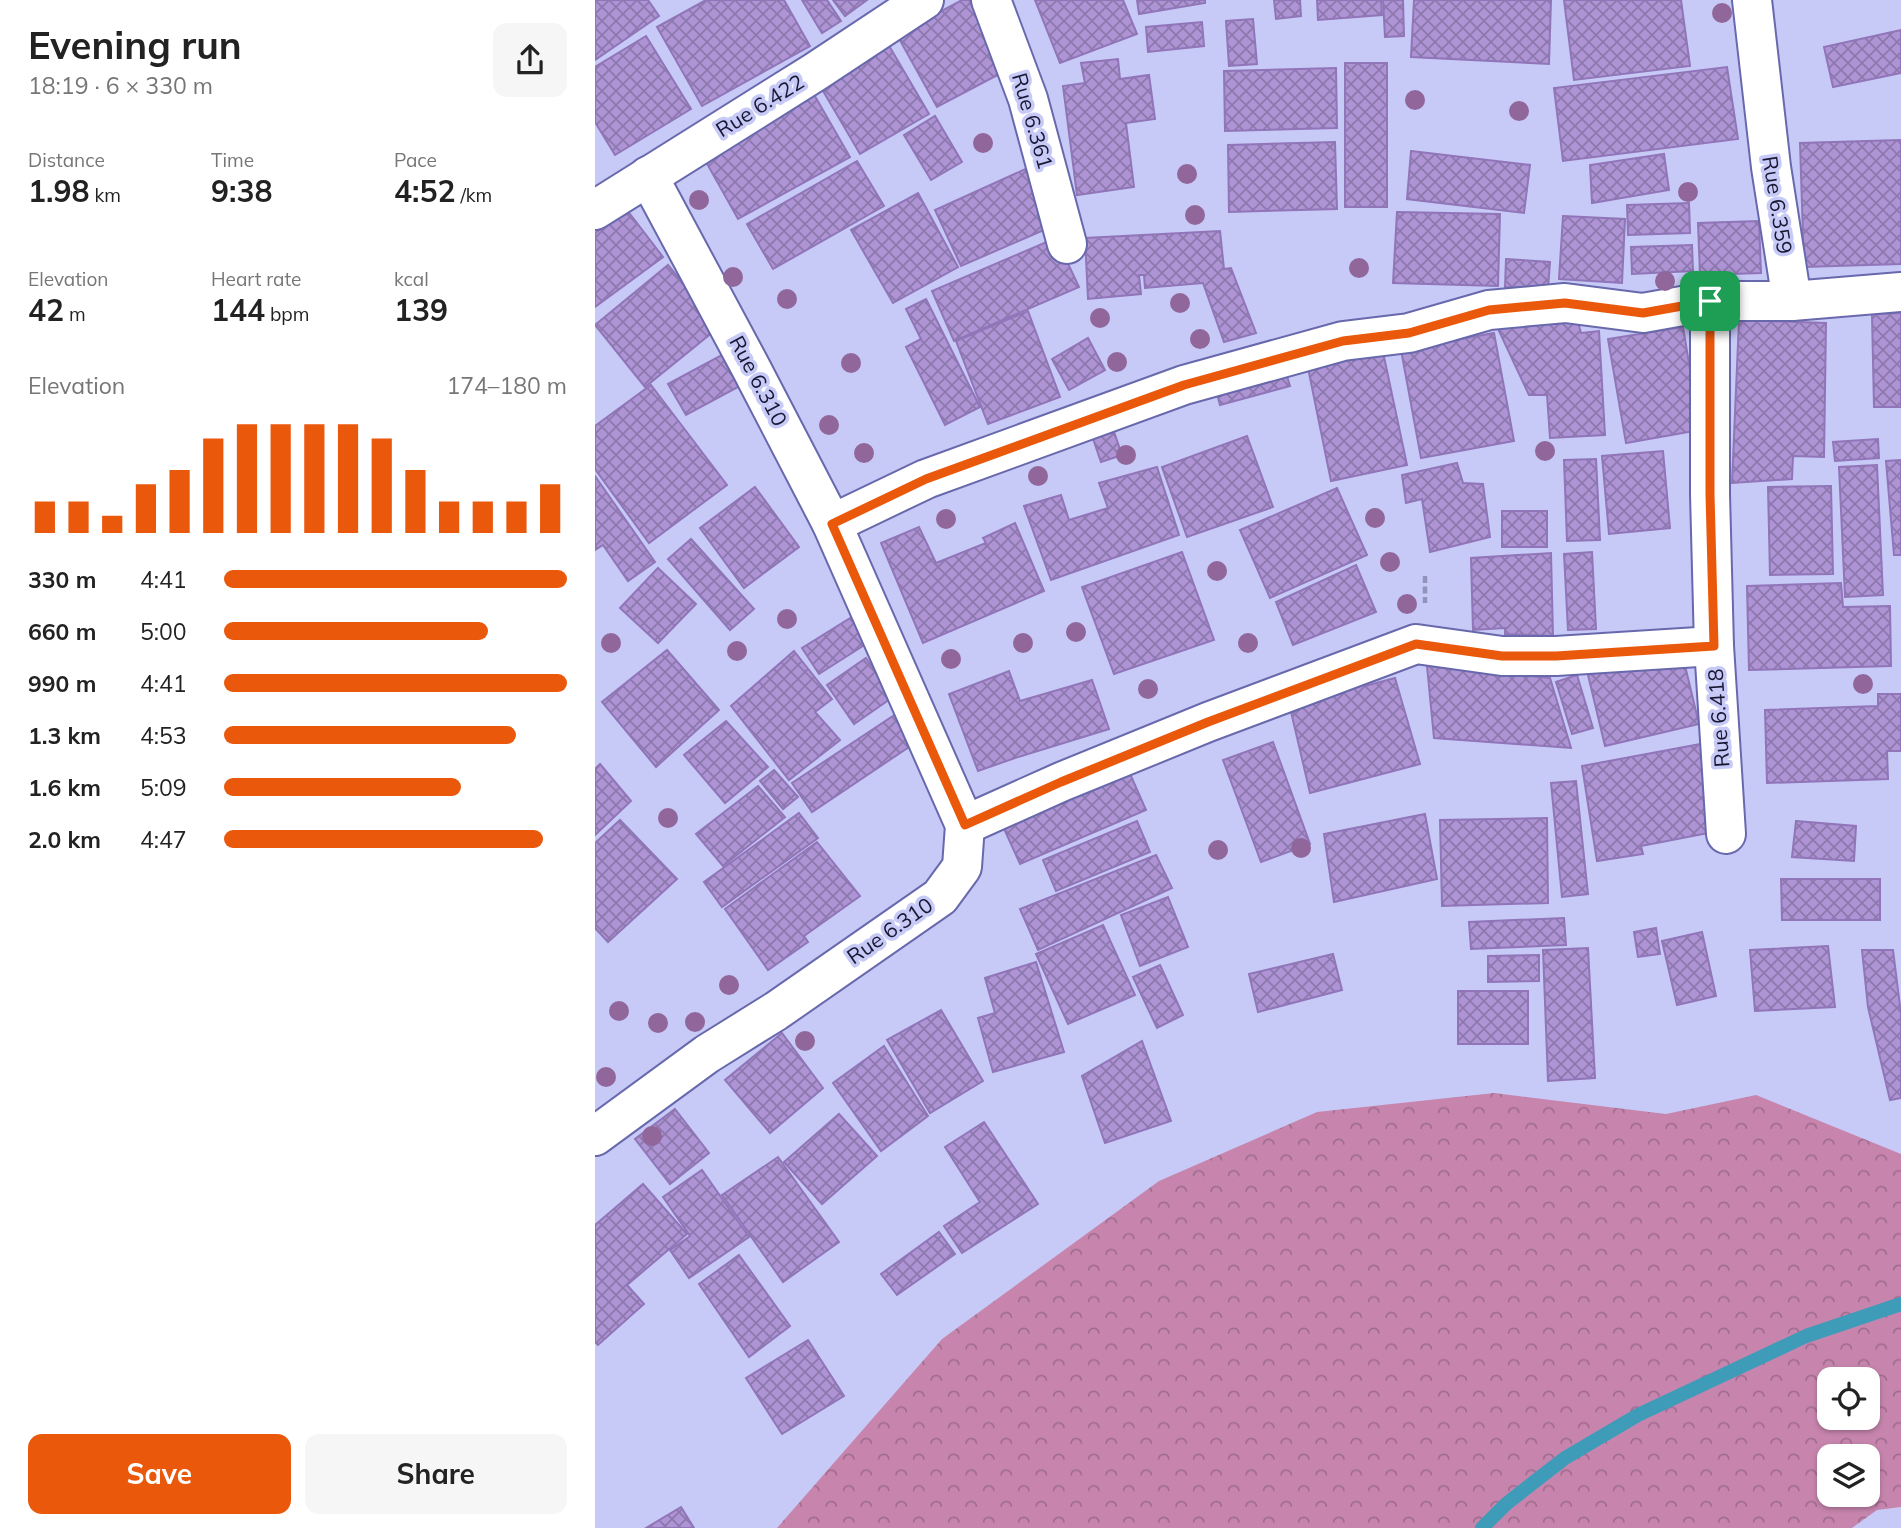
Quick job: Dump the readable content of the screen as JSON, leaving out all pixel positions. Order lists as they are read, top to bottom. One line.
{"streets":{"street":["Rue 6.422","Rue 6.361","Rue 6.359","Rue 6.310","Rue 6.418"]},"crossings":[["Rue 6.422","Rue 6.310"]],"page":{"heading":["Evening run","18:19 · 6 × 330 m"],"stats":[["Distance","1.98 km"],["Time","9:38"],["Pace","4:52 /km"],["Elevation","42 m"],["Heart rate","144 bpm"],["kcal","139"]],"chart":["Elevation","174–180 m"],"list":[{"name":"330 m","note":"4:41"},{"name":"660 m","note":"5:00"},{"name":"990 m","note":"4:41"},{"name":"1.3 km","note":"4:53"},{"name":"1.6 km","note":"5:09"},{"name":"2.0 km","note":"4:47"}],"buttons":["Save","Share"]}}
